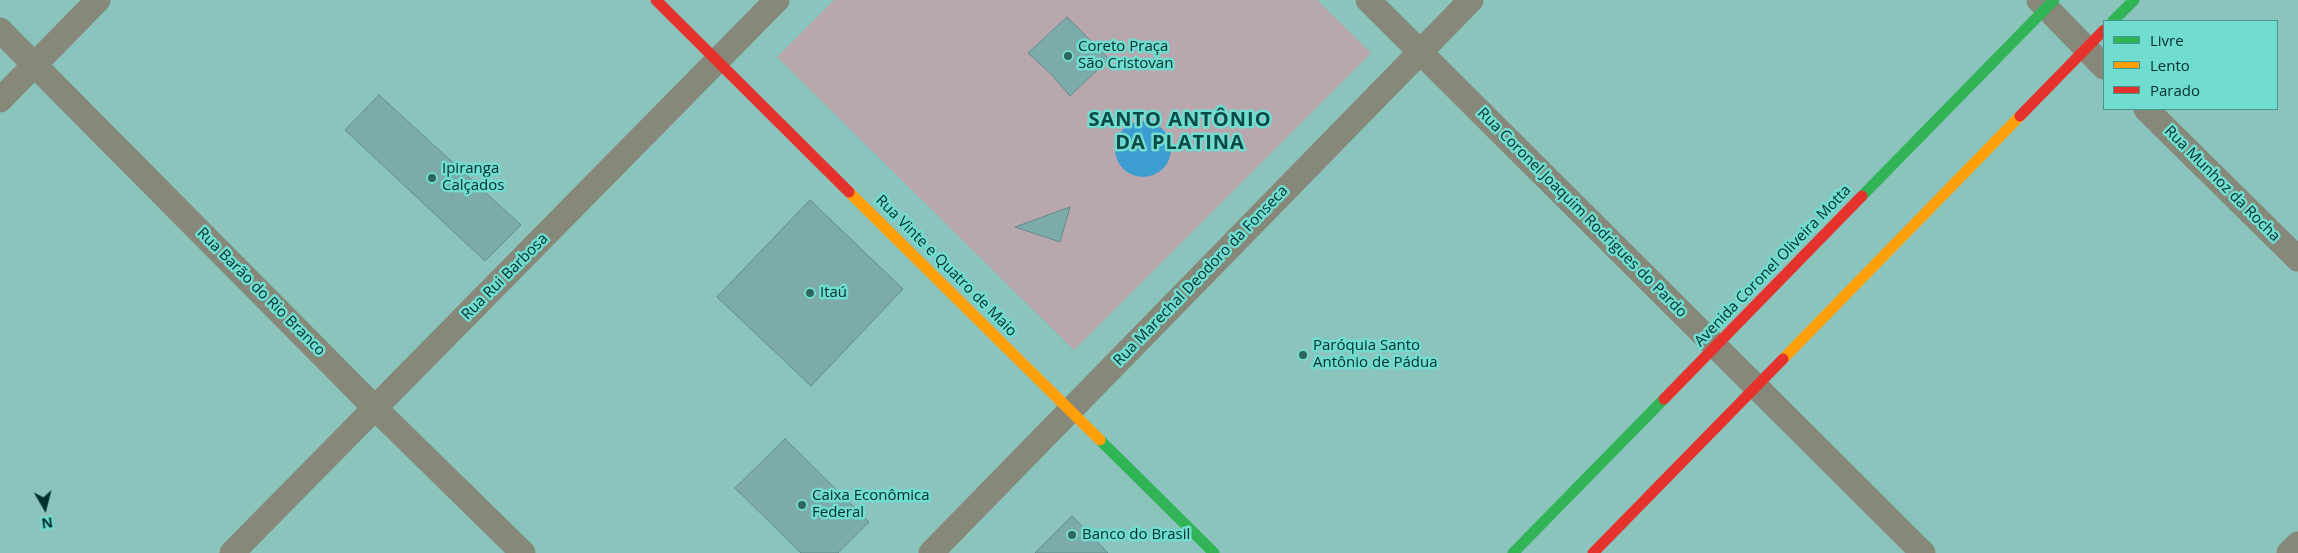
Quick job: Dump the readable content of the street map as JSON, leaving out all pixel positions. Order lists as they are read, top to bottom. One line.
{"streets":{"street":["Rua Munhoz da Rocha","Rua Coronel Joaquim Rodrigues do Pardo","Rua Vinte e Quatro de Maio","Avenida Coronel Oliveira Motta","Rua Marechal Deodoro da Fonseca","Rua Rui Barbosa","Rua Barão do Rio Branco"]},"crossings":[["Rua Coronel Joaquim Rodrigues do Pardo","Avenida Coronel Oliveira Motta"],["Rua Coronel Joaquim Rodrigues do Pardo","Rua Marechal Deodoro da Fonseca"],["Rua Vinte e Quatro de Maio","Rua Marechal Deodoro da Fonseca"],["Rua Vinte e Quatro de Maio","Rua Rui Barbosa"],["Rua Rui Barbosa","Rua Barão do Rio Branco"]],"districts":["SANTO ANTÔNIO DA PLATINA"],"places":["Coreto Praça São Cristovan","Ipiranga Calçados","Itaú","Paróquia Santo Antônio de Pádua","Caixa Econômica Federal","Banco do Brasil"],"legend":["Livre","Lento","Parado"],"north":"bottom"}
